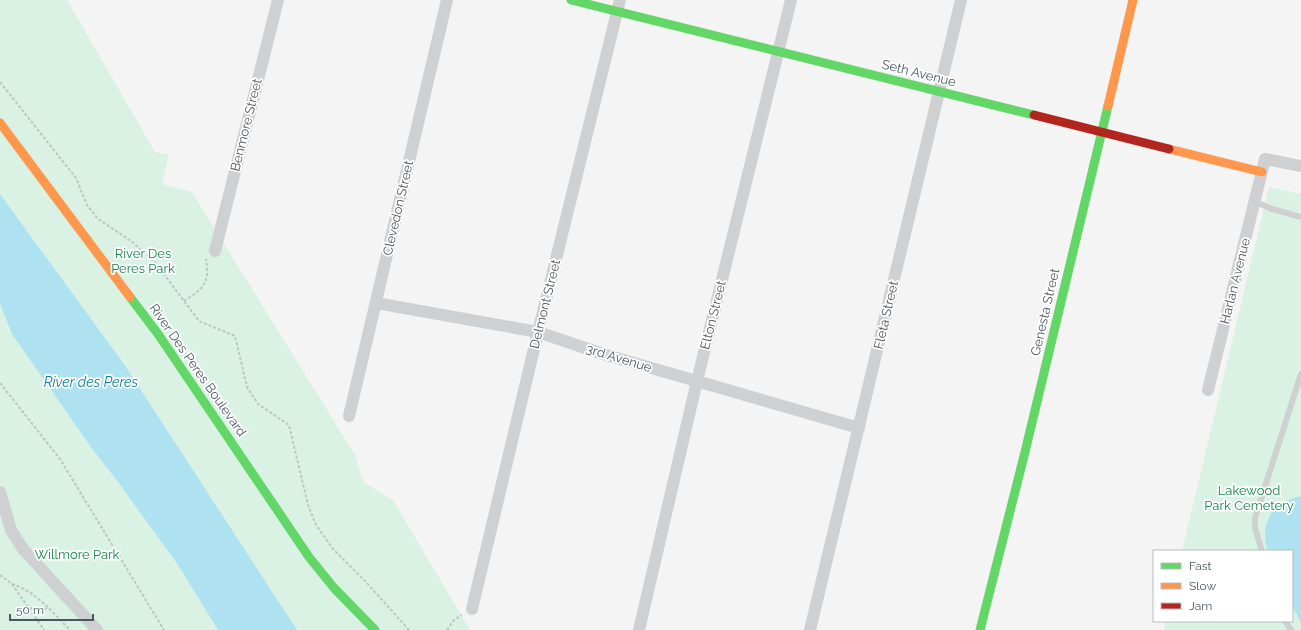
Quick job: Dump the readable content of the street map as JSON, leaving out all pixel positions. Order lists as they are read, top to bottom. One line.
{"streets":{"street":["Seth Avenue","Benmore Street","Clevedon Street","Harlan Avenue","Delmont Street","Genesta Street","Elton Street","Fleta Street","3rd Avenue","River Des Peres Boulevard"]},"crossings":[["Seth Avenue","Harlan Avenue"],["Seth Avenue","Delmont Street"],["Seth Avenue","Genesta Street"],["Seth Avenue","Elton Street"],["Seth Avenue","Fleta Street"],["Clevedon Street","3rd Avenue"],["Delmont Street","3rd Avenue"],["Elton Street","3rd Avenue"],["Fleta Street","3rd Avenue"]],"water":["River des Peres"],"parks":["River Des Peres Park","Lakewood Park Cemetery","Willmore Park"],"legend":["Fast","Slow","Jam"],"scale_bar":"50 m"}
